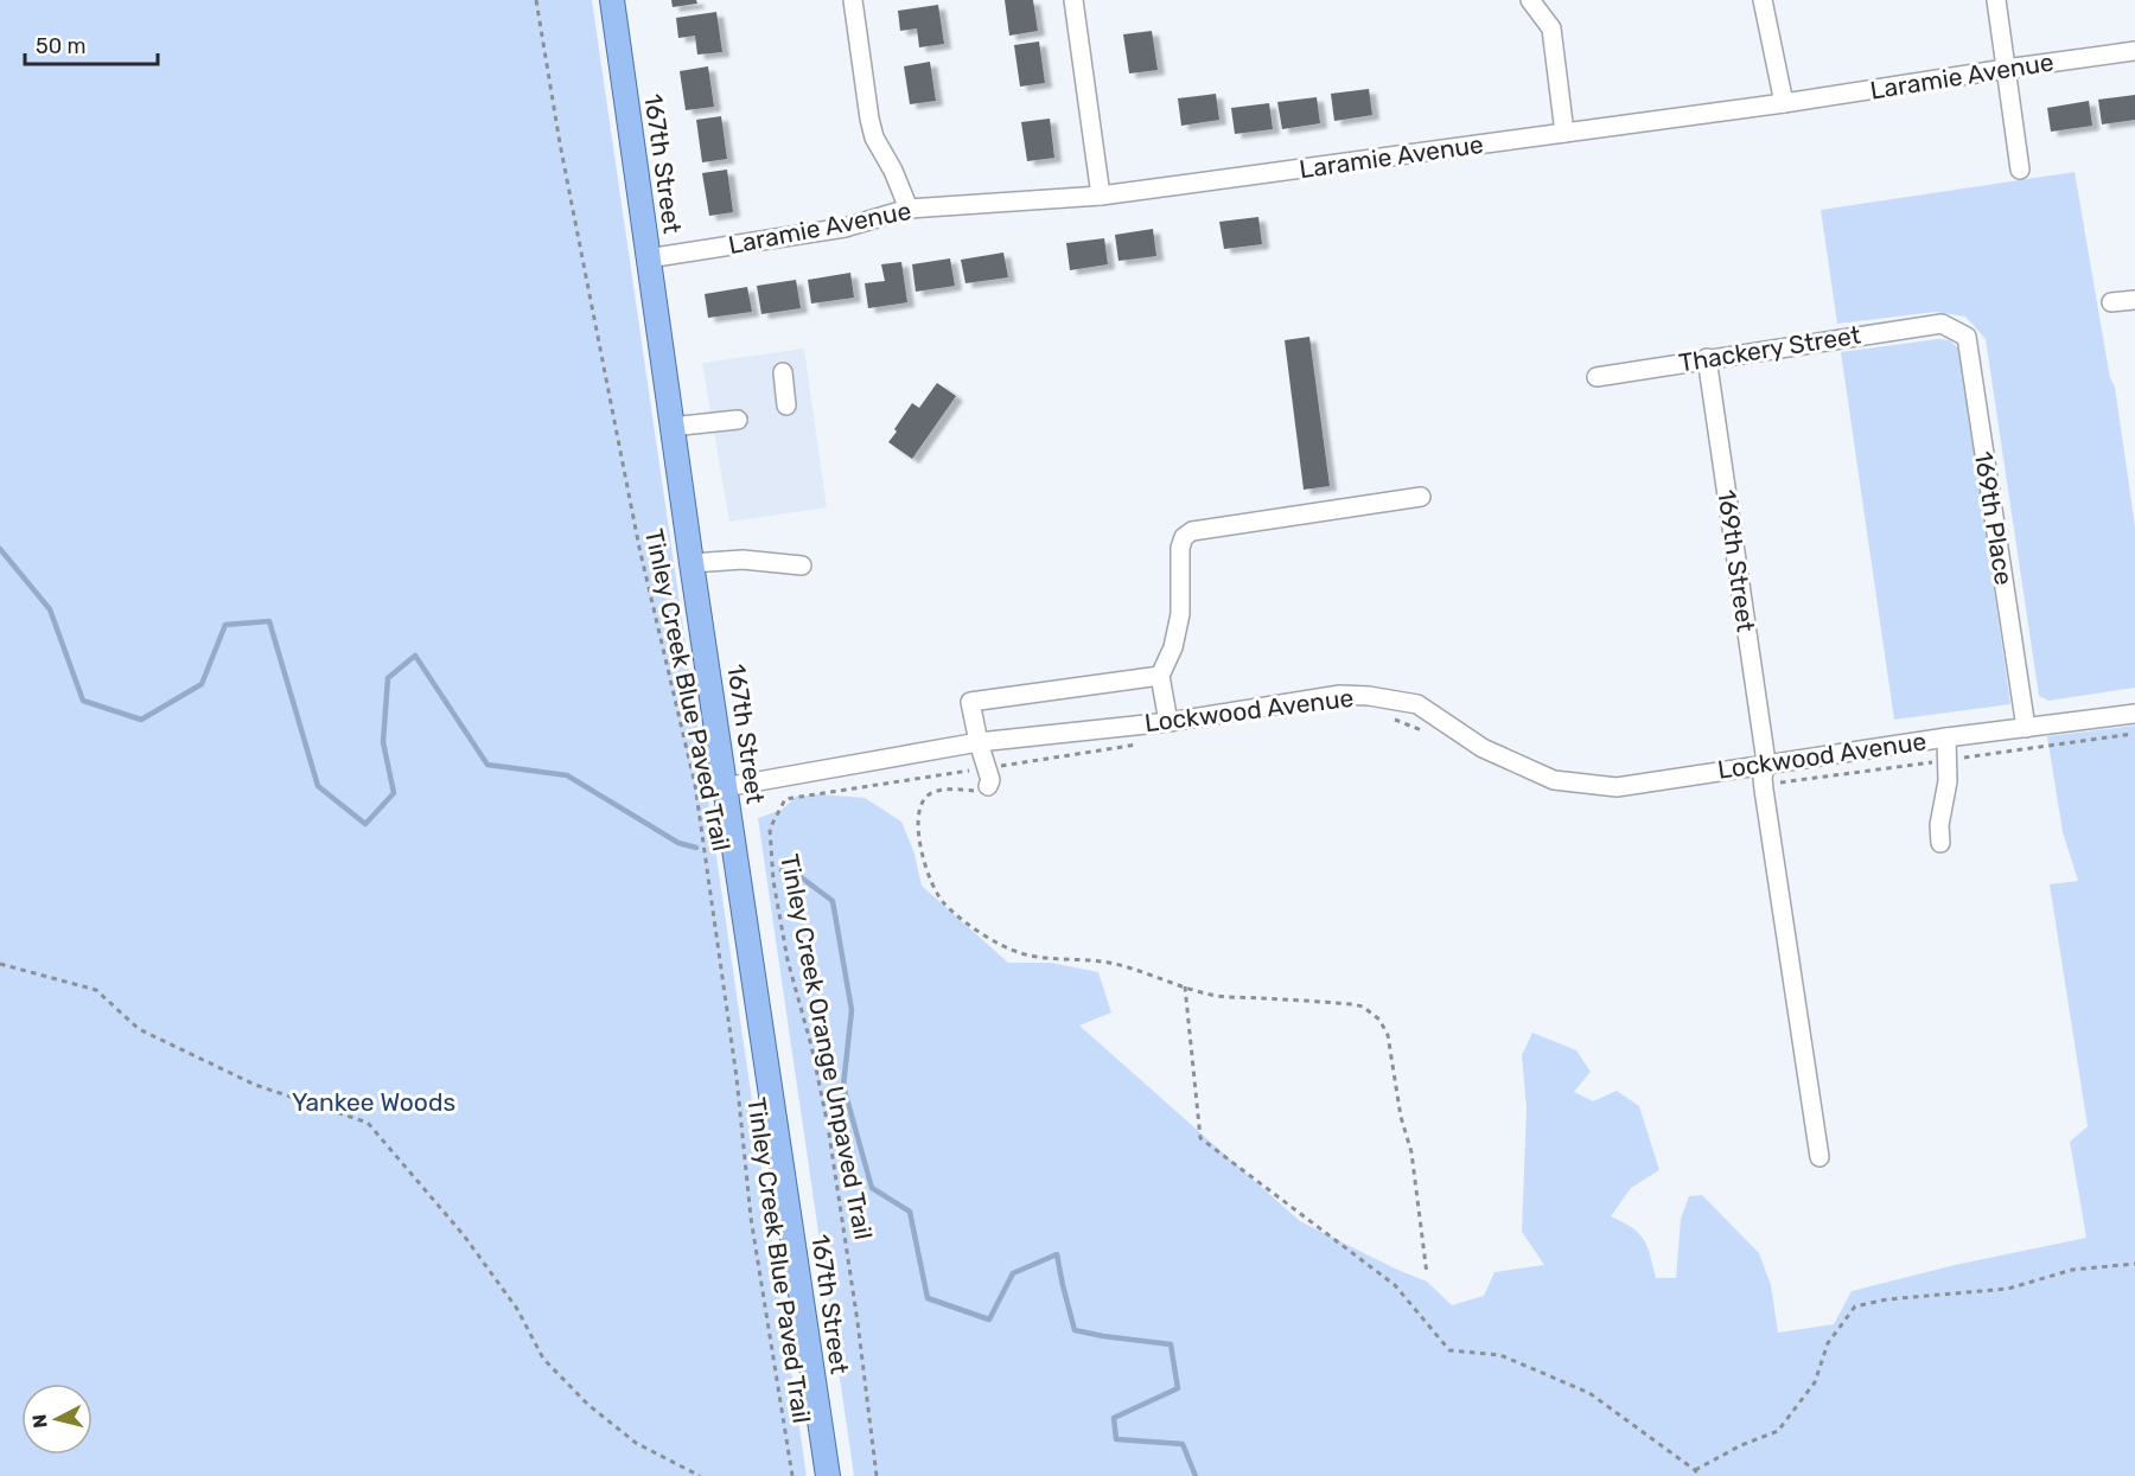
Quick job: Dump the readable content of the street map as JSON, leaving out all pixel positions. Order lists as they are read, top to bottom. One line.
{"streets":{"main road":["167th Street"],"street":["Laramie Avenue","Thackery Street","169th Place","169th Street","Lockwood Avenue"],"path":["Tinley Creek Blue Paved Trail","Tinley Creek Orange Unpaved Trail"]},"crossings":[["Laramie Avenue","167th Street"],["167th Street","Lockwood Avenue"],["Thackery Street","169th Place"],["Thackery Street","169th Street"],["169th Place","Lockwood Avenue"],["169th Street","Lockwood Avenue"]],"parks":["Yankee Woods"],"scale_bar":"50 m","north":"left"}
